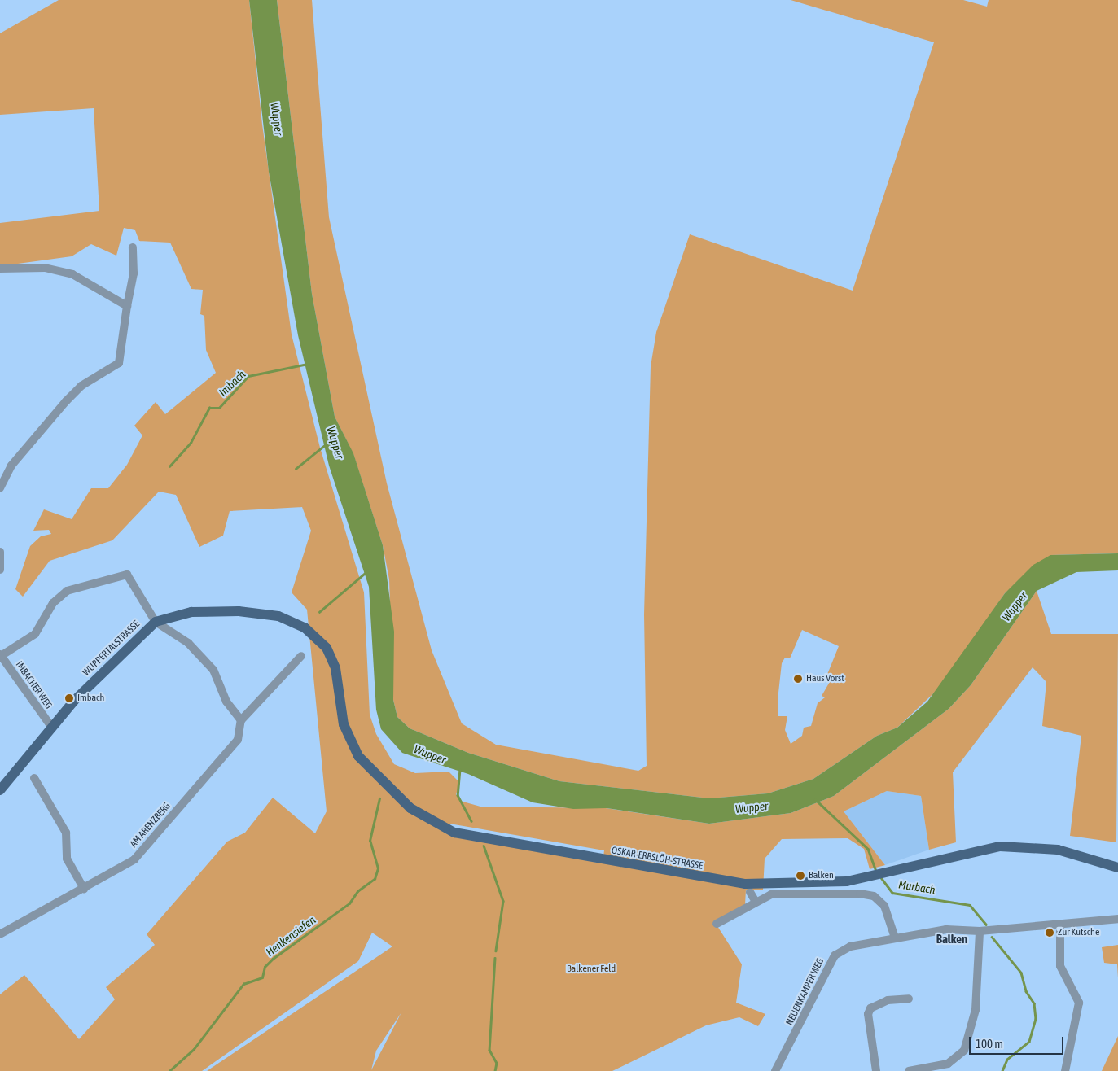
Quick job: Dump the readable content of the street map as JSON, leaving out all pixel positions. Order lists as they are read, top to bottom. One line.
{"streets":{"main road":["WUPPERTALSTRASSE","OSKAR-ERBSLÖH-STRASSE"],"street":["IMBACHER WEG","AM ARENZBERG","NEUENKAMPER WEG"]},"crossings":[["WUPPERTALSTRASSE","IMBACHER WEG"],["WUPPERTALSTRASSE","OSKAR-ERBSLÖH-STRASSE"]],"districts":["Balken"],"water":["Wupper","Imbach","Murbach","Henkensiefen"],"parks":["Balkener Feld"],"places":["Haus Vorst","Imbach","Balken","Zur Kutsche"],"scale_bar":"100 m"}
